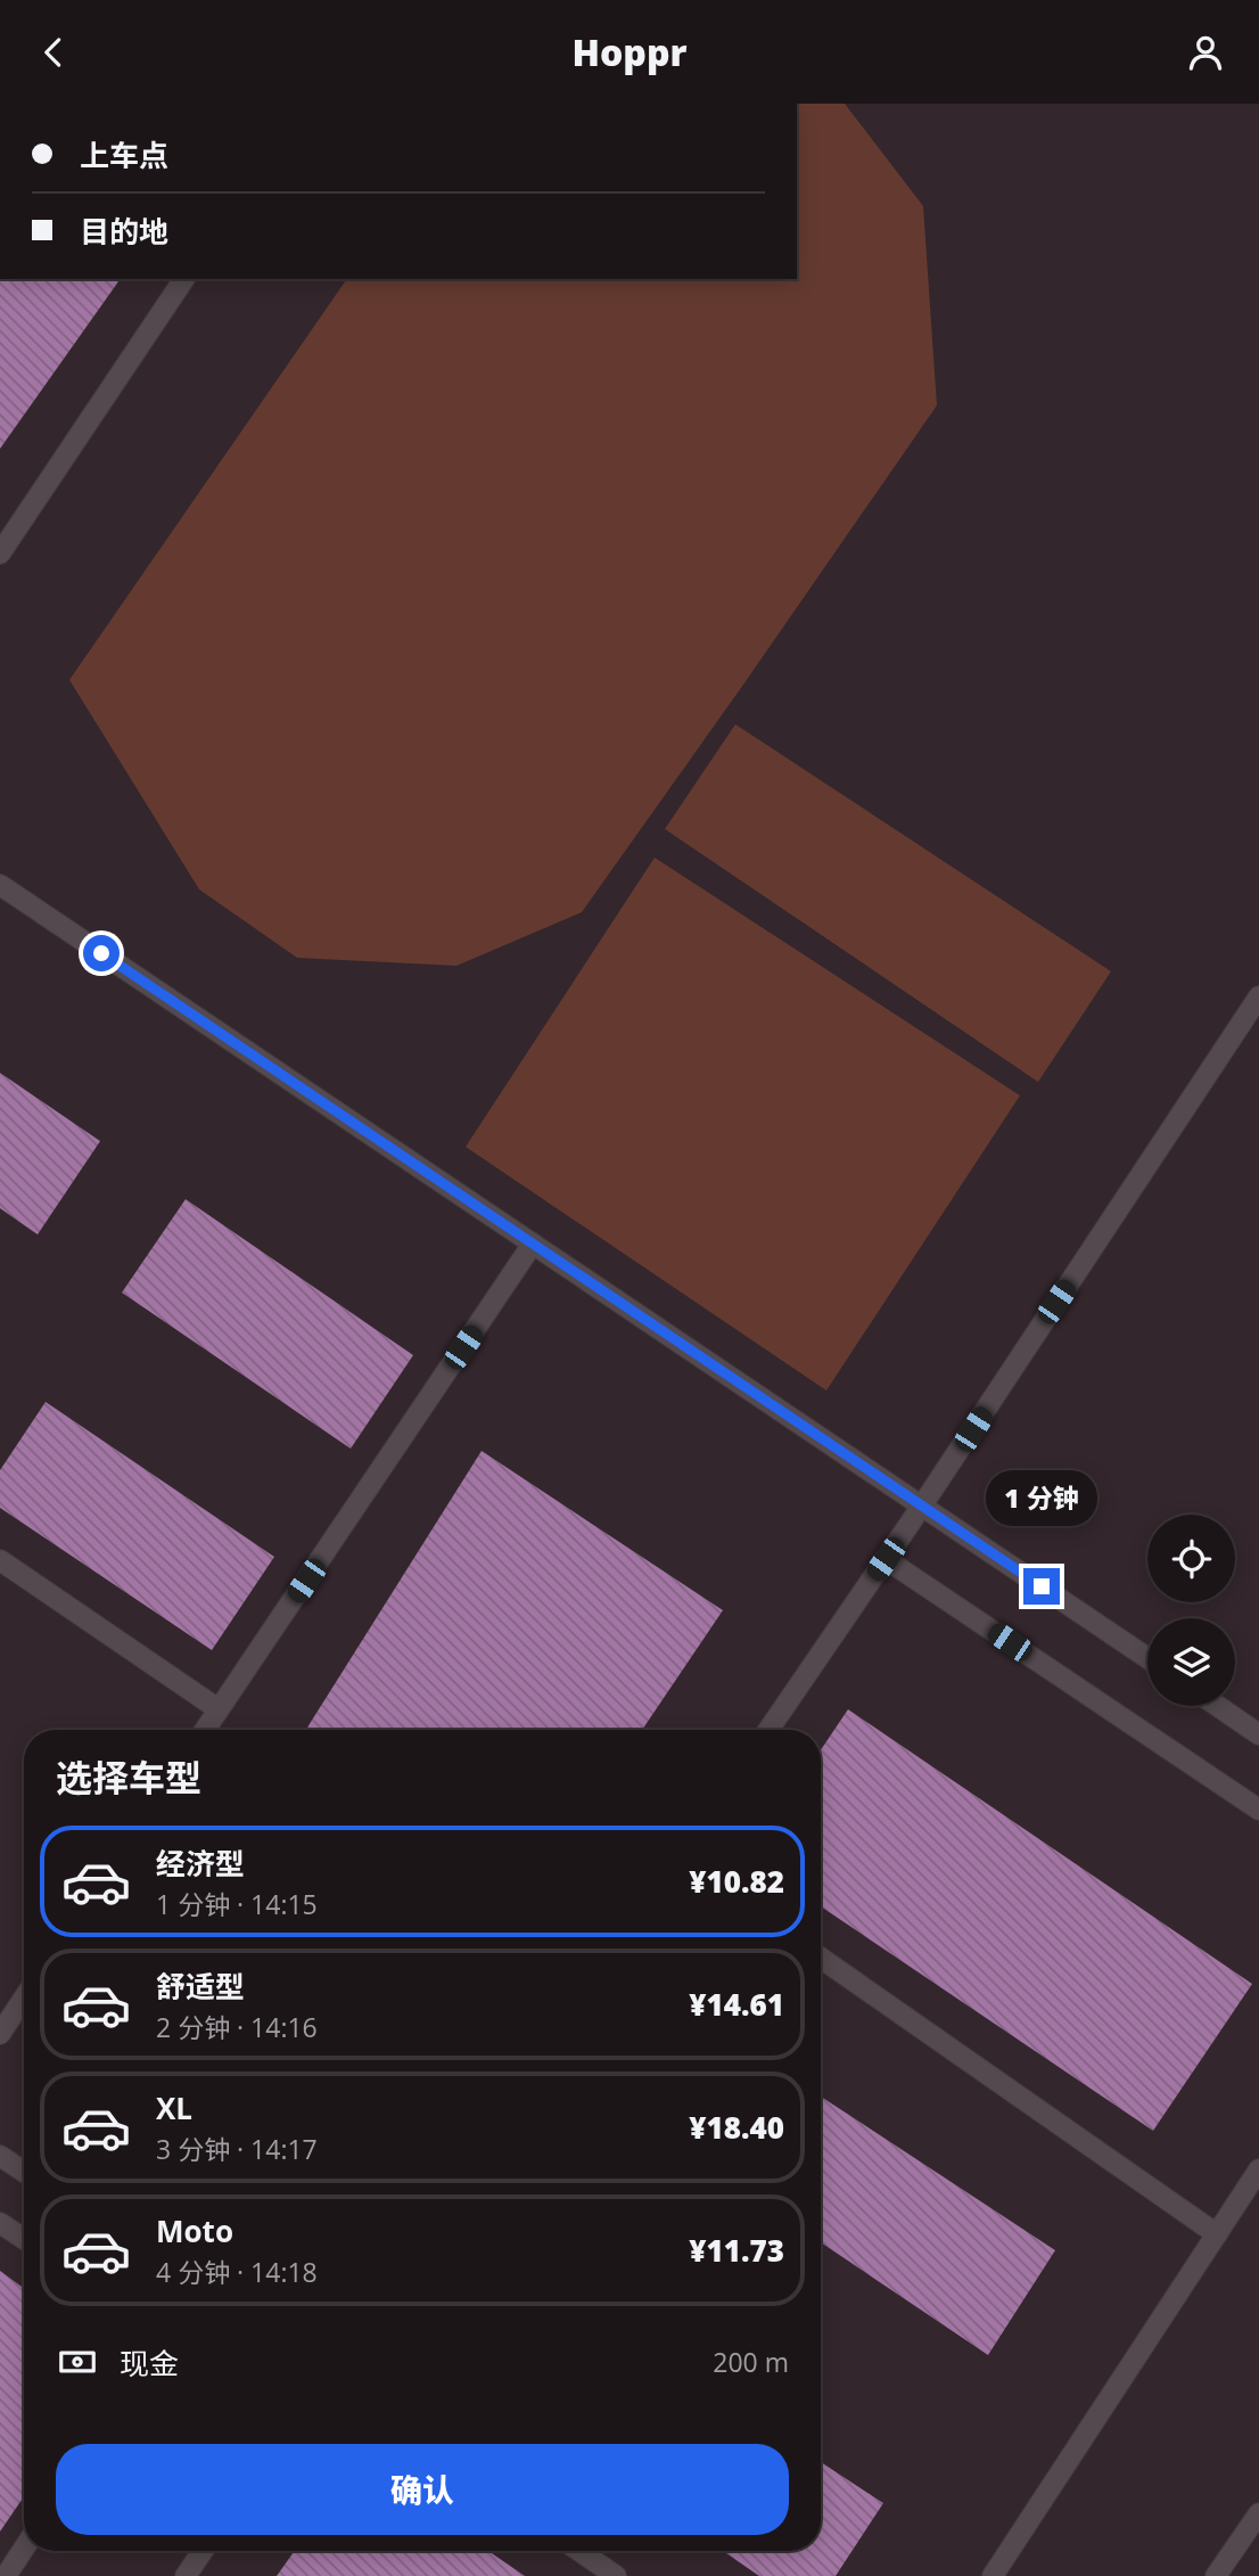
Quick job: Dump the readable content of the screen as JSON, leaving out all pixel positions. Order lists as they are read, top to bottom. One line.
{"page":{"header":"Hoppr","banner":["上车点","目的地"],"bubble":"1 分钟","heading":"选择车型","list":[{"name":"经济型","note":"1 分钟 · 14:15","value":"¥10.82"},{"name":"舒适型","note":"2 分钟 · 14:16","value":"¥14.61"},{"name":"XL","note":"3 分钟 · 14:17","value":"¥18.40"},{"name":"Moto","note":"4 分钟 · 14:18","value":"¥11.73"}],"pay":["现金","200 m"],"buttons":"确认"}}
